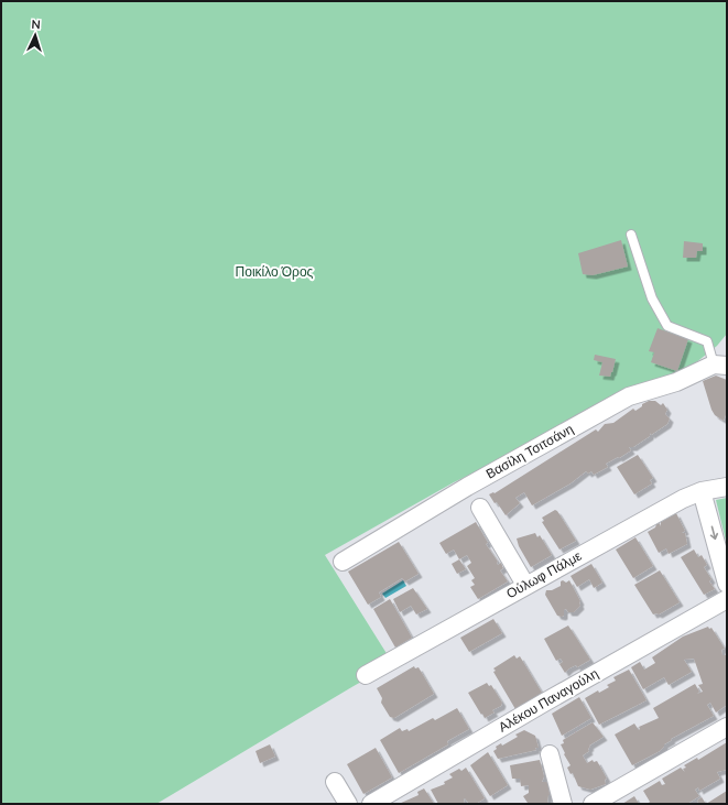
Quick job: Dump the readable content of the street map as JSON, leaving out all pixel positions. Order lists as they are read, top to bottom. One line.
{"streets":{"street":["Βασίλη Τσιτσάνη","Ούλωφ Πάλμε","Αλέκου Παναγούλη"]},"parks":["Ποικίλο Όρος"],"north":"top"}
